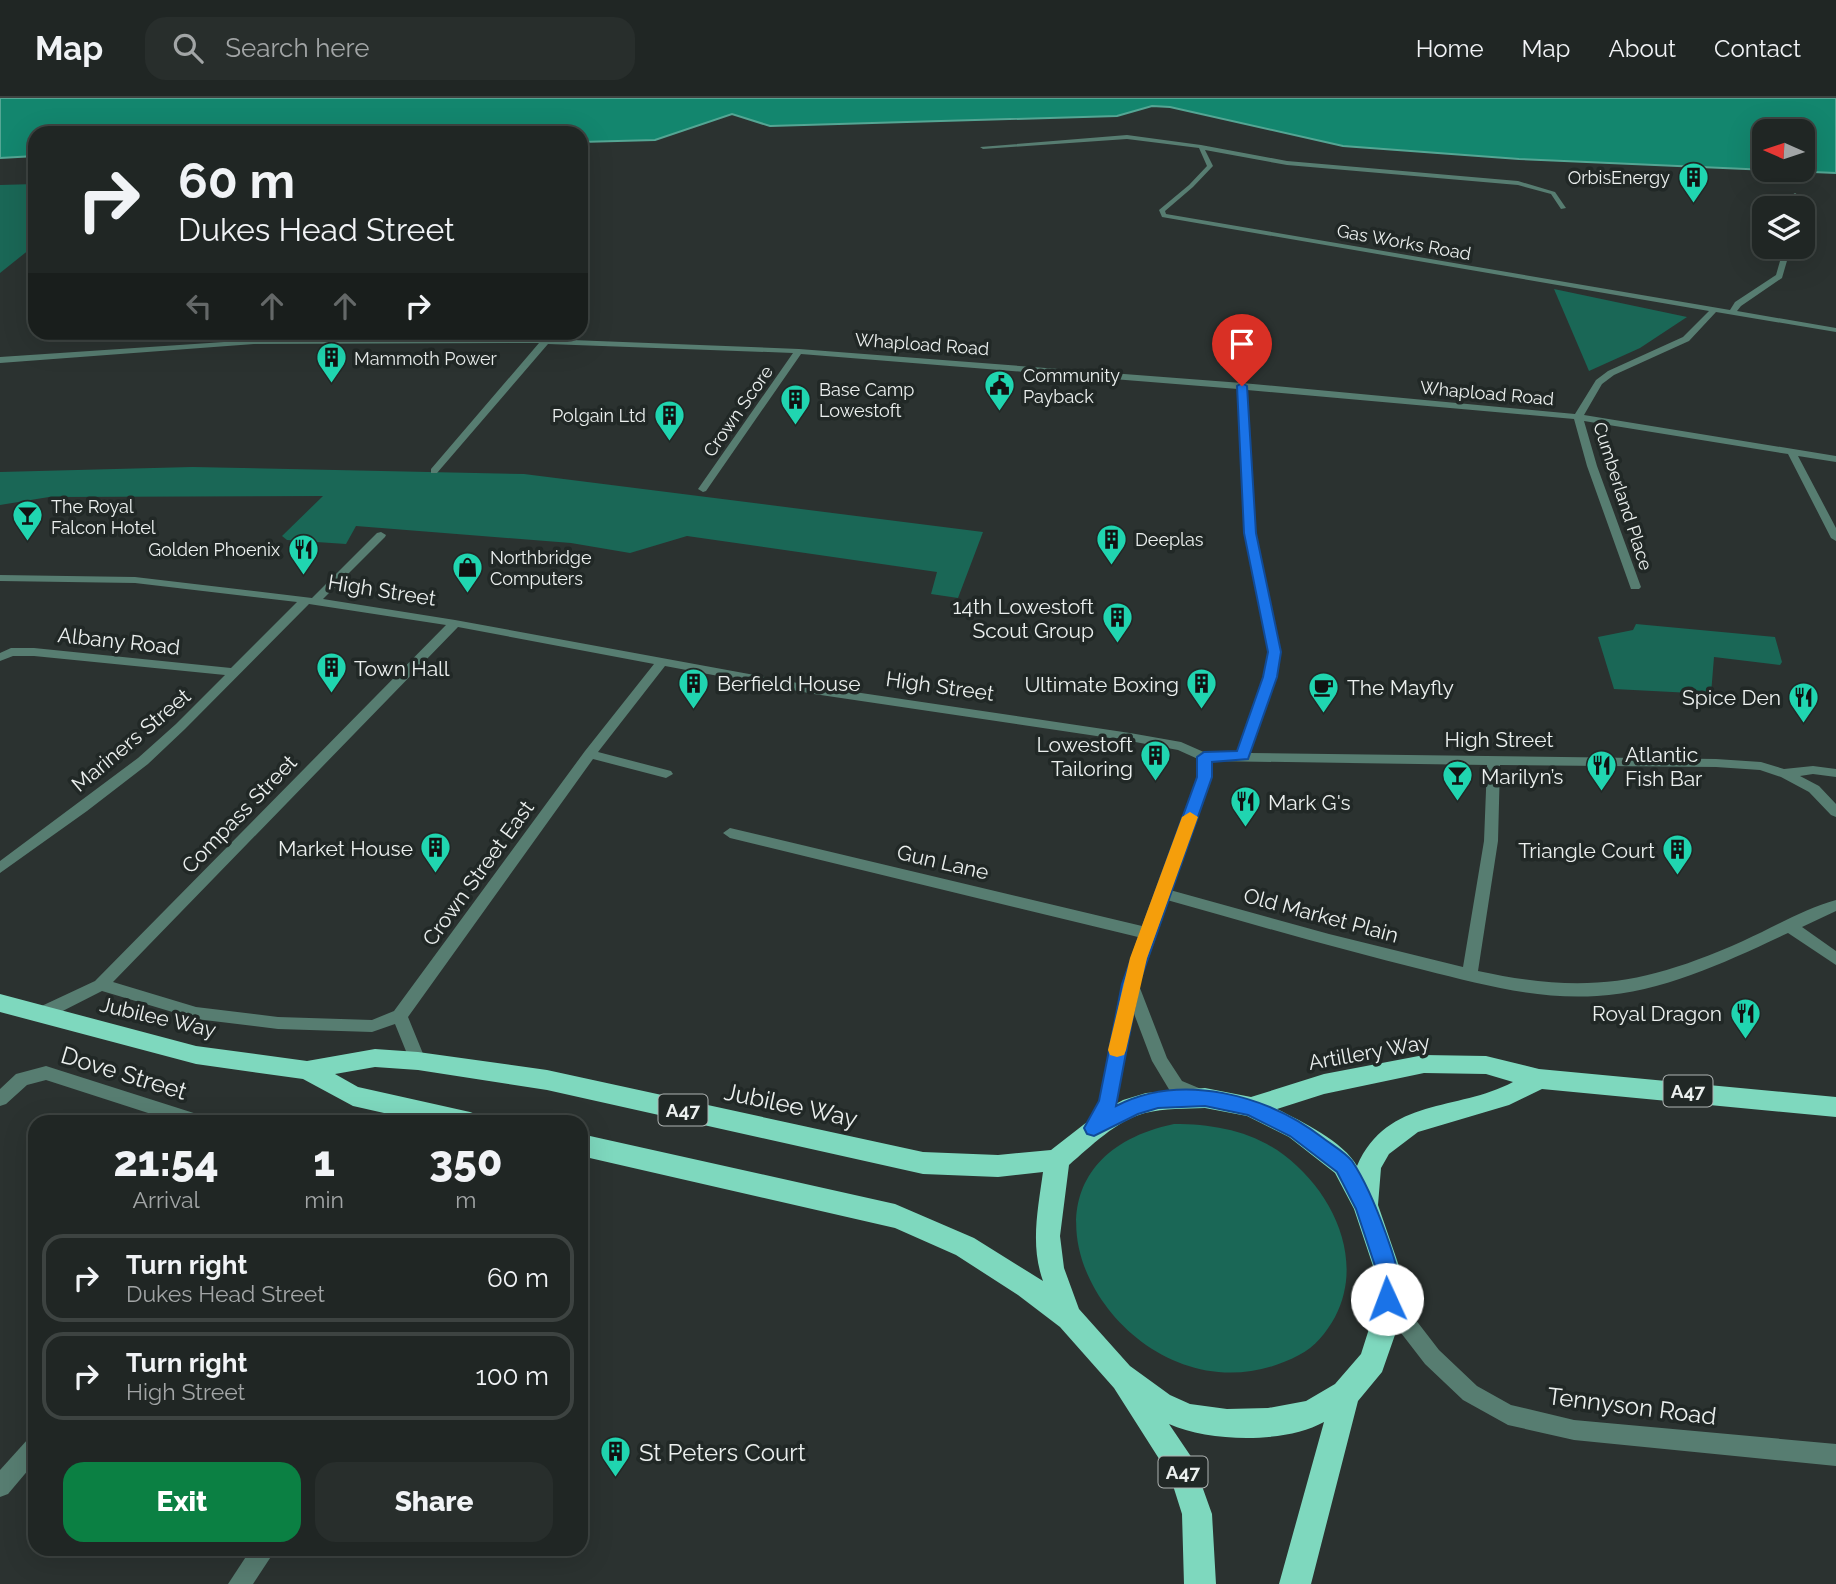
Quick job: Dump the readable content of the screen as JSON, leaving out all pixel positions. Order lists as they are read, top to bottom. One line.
{"streets":{"highway":["Jubilee Way","Artillery Way","A47"],"street":["Gas Works Road","Whapload Road","Crown Score","Cumberland Place","High Street","Albany Road","Mariners Street","Compass Street","Gun Lane","Crown Street East","Old Market Plain","Dove Street","Tennyson Road"]},"crossings":[["Whapload Road","Crown Score"],["Whapload Road","Cumberland Place"],["High Street","Mariners Street"],["High Street","Compass Street"],["High Street","Crown Street East"],["Albany Road","Mariners Street"],["Compass Street","Jubilee Way"]],"places":{"building":["OrbisEnergy","Mammoth Power","Base Camp Lowestoft","Polgain Ltd","Deeplas","14th Lowestoft Scout Group","Town Hall","Berfield House","Ultimate Boxing","Lowestoft Tailoring","Market House","Triangle Court","St Peters Court"],"public building":["Community Payback"],"bar":["The Royal Falcon Hotel","Marilyn’s"],"restaurant":["Golden Phoenix","Spice Den","Atlantic Fish Bar","Mark G's","Royal Dragon"],"shop":["Northbridge Computers"],"cafe":["The Mayfly"]},"north":"left","page":{"header":"Map","search":"Search here","nav":["Home","Map","About","Contact"],"turn":["60 m","Dukes Head Street"],"eta":["21:54","Arrival","1","min","350","m"],"list":[{"name":"Turn right","note":"Dukes Head Street","value":"60 m"},{"name":"Turn right","note":"High Street","value":"100 m"}],"buttons":["Exit","Share"]}}
